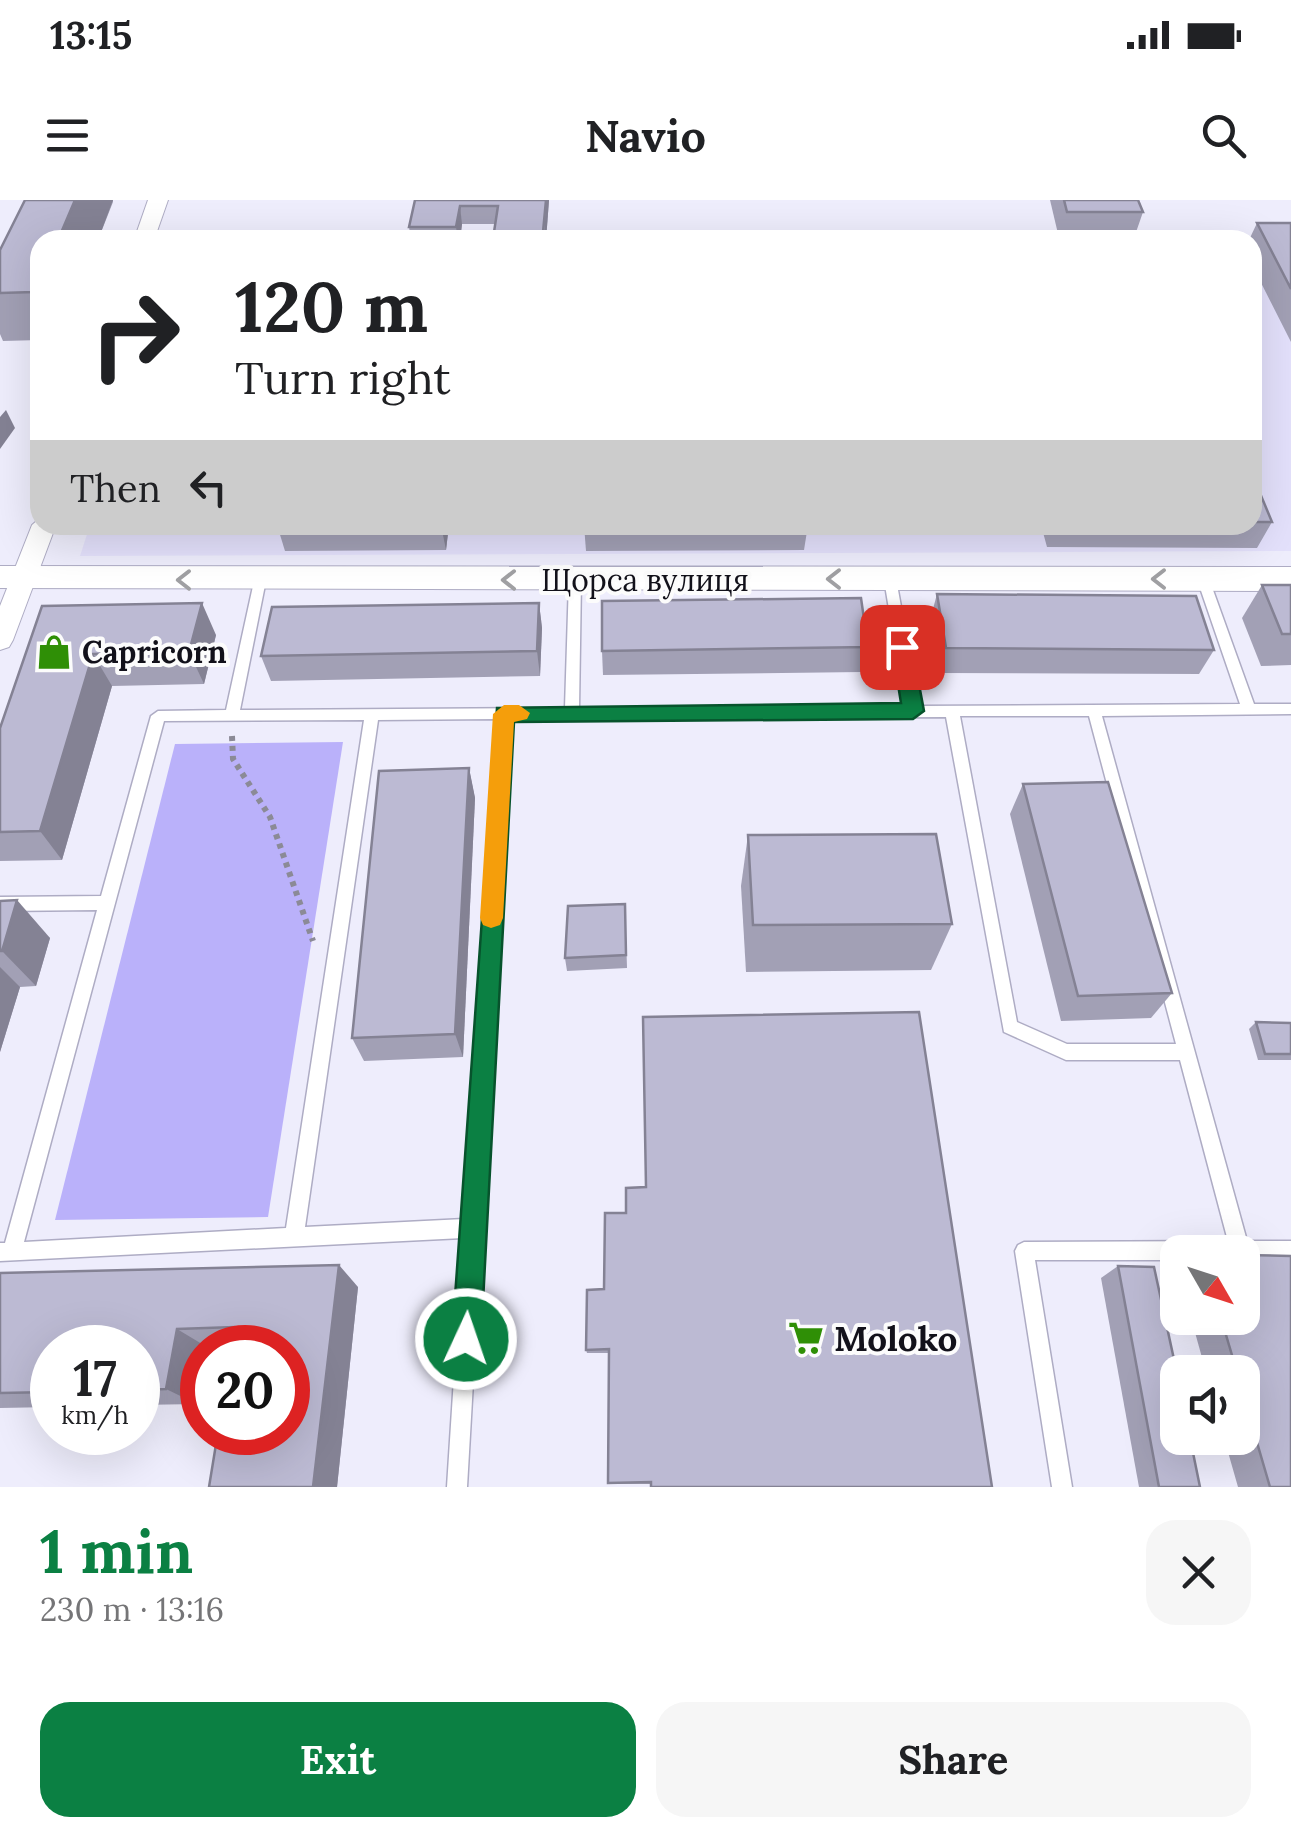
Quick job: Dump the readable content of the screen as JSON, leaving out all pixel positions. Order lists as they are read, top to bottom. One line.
{"streets":{"street":["Щорса вулиця"]},"one_way":["Щорса вулиця"],"places":{"shop":["Capricorn"],"supermarket":["Moloko"]},"north":"bottom right","page":{"status":"13:15","header":"Navio","turn":["120 m","Turn right"],"then":"Then","speed":"17 km/h","limit":"20","heading":["1 min","230 m · 13:16"],"buttons":["Exit","Share"]}}
